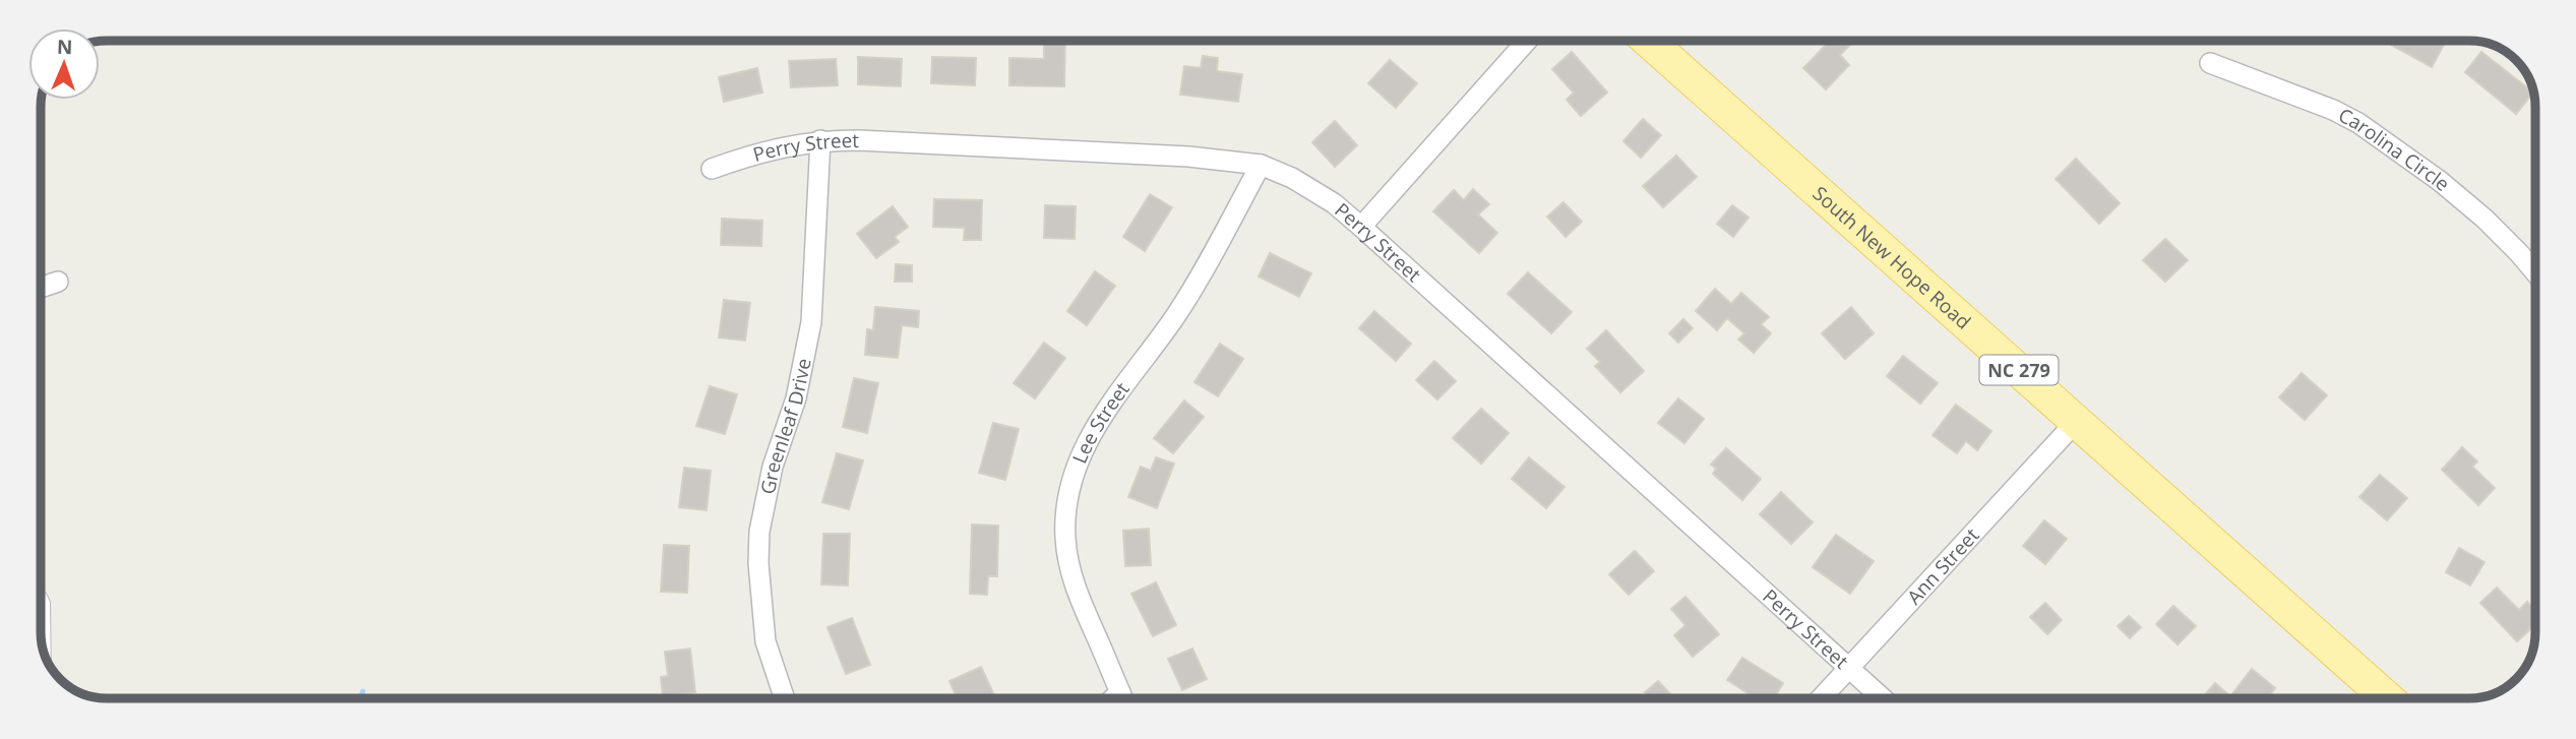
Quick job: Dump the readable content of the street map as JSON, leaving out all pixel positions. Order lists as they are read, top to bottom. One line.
{"streets":{"main road":["South New Hope Road","NC 279"],"street":["Perry Street","Carolina Circle","Lee Street","Greenleaf Drive","Ann Street"]},"crossings":[["Perry Street","Lee Street"],["Perry Street","Greenleaf Drive"],["Perry Street","Ann Street"],["South New Hope Road","Ann Street"]],"north":"top"}
